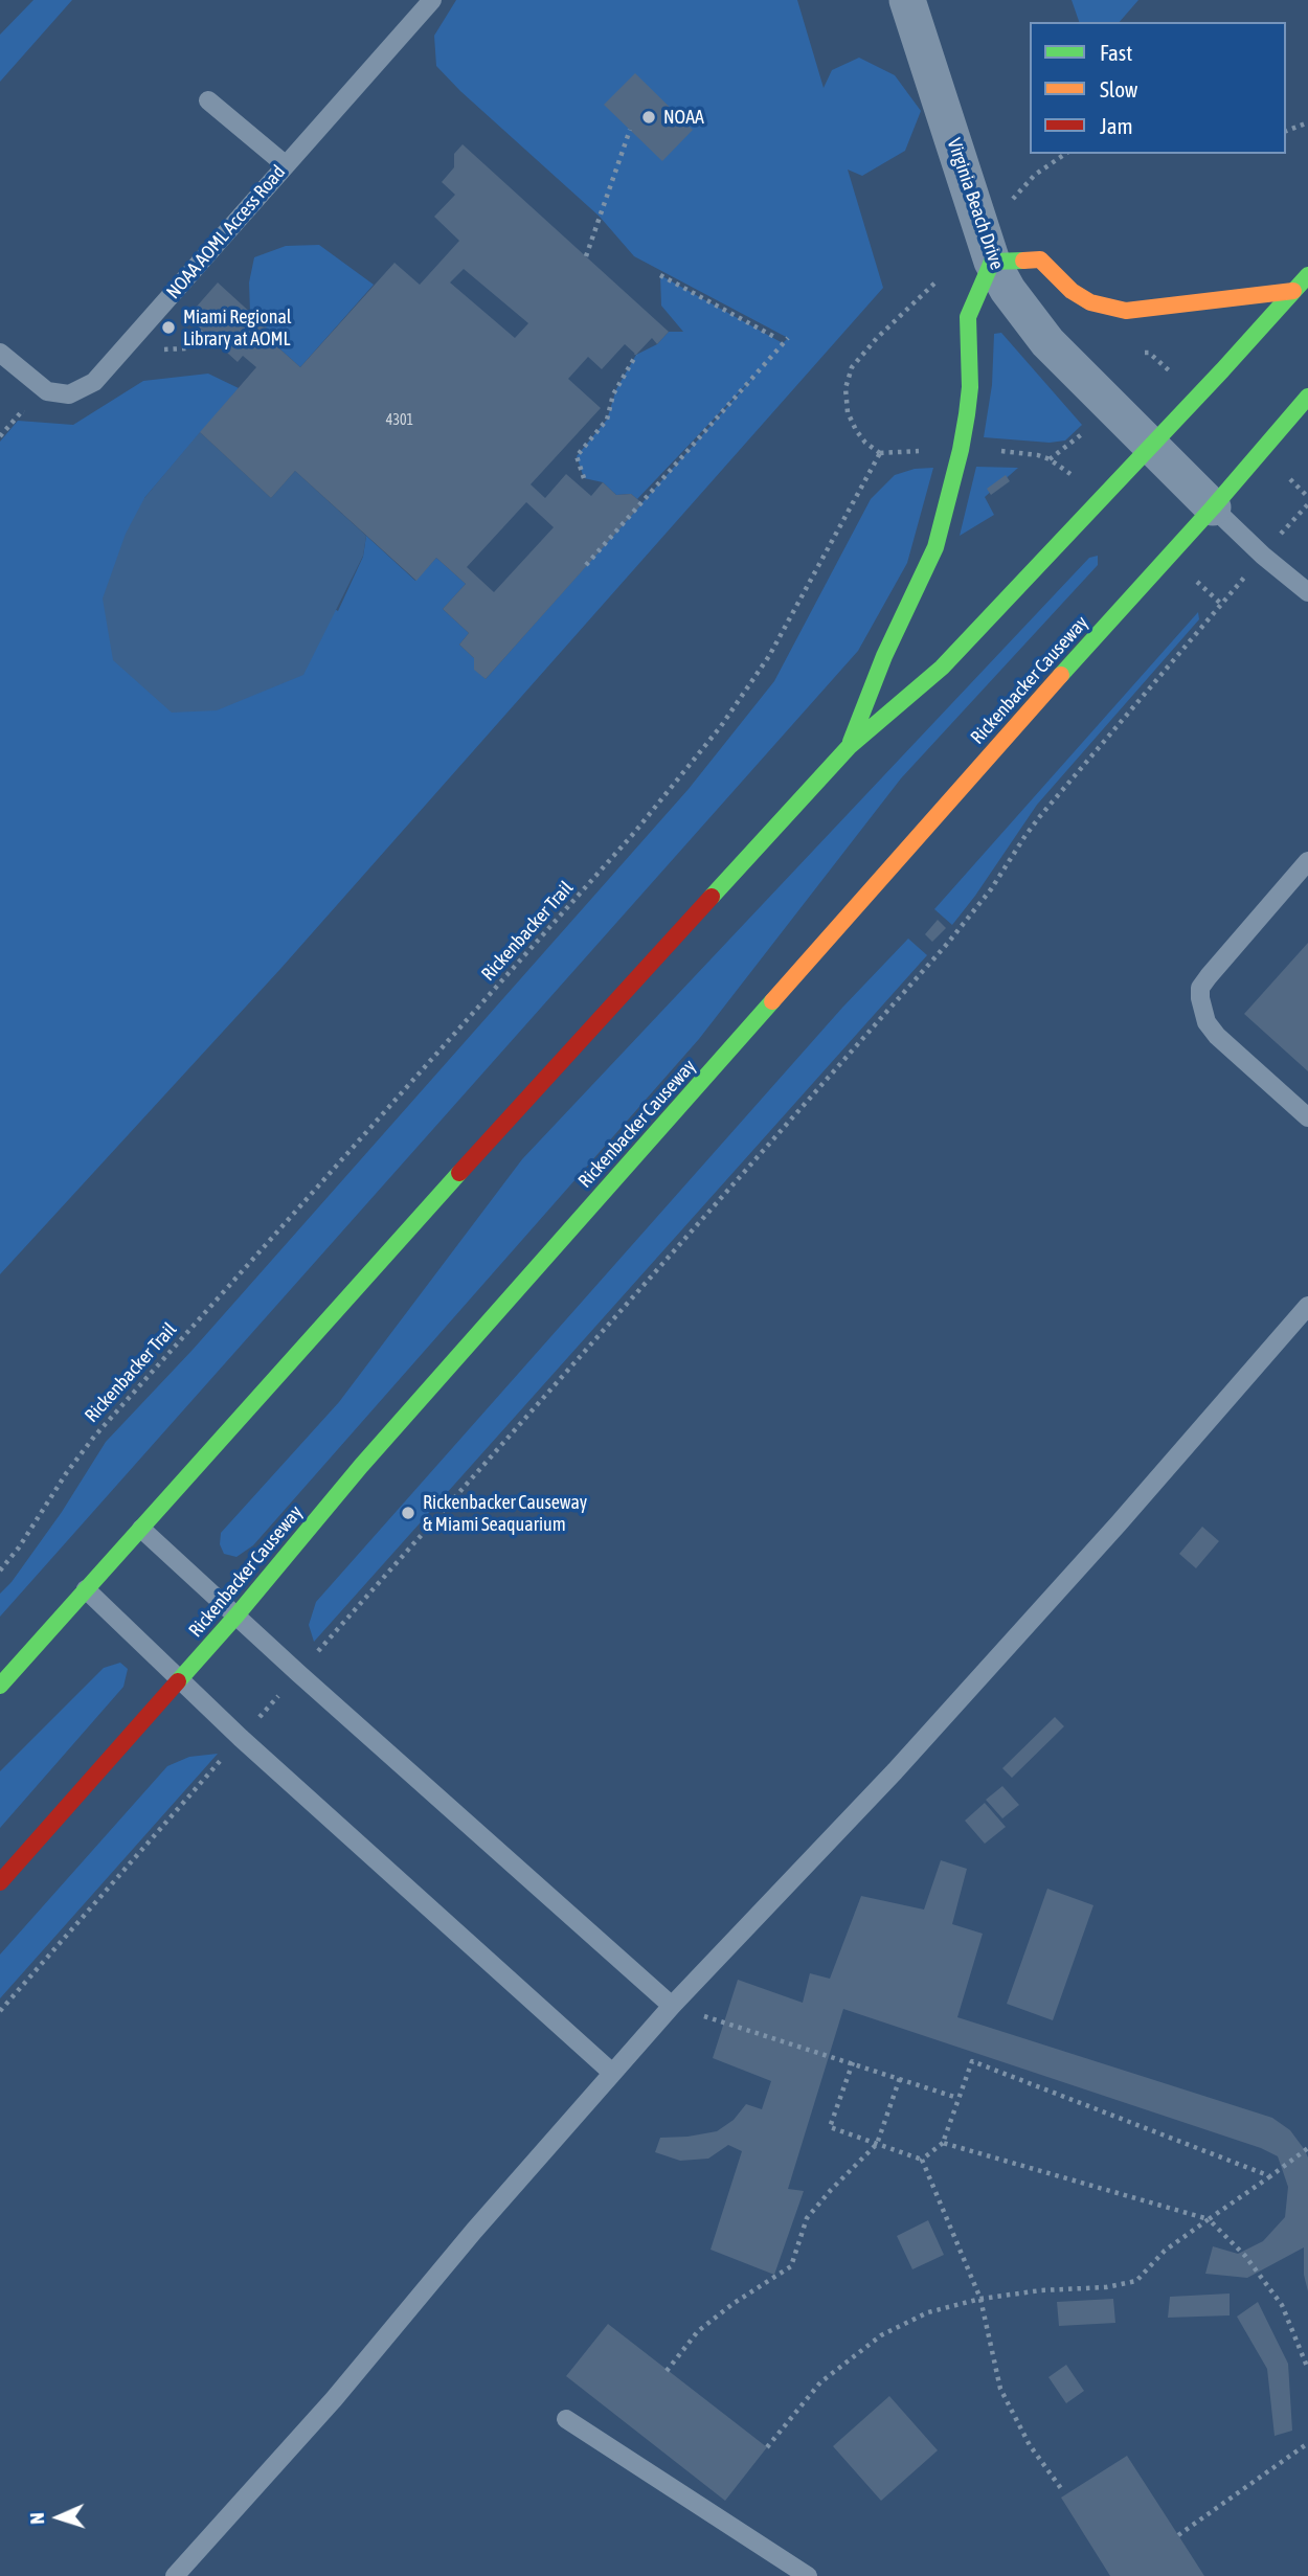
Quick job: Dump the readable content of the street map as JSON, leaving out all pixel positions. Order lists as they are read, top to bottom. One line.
{"streets":{"main road":["Rickenbacker Causeway"],"street":["Virginia Beach Drive"],"lane":["NOAA AOML Access Road"],"path":["Rickenbacker Trail"]},"crossings":[["Virginia Beach Drive","Rickenbacker Causeway"]],"places":["NOAA","Miami Regional Library at AOML","Rickenbacker Causeway & Miami Seaquarium"],"house_numbers":["4301"],"legend":["Fast","Slow","Jam"],"north":"left"}
